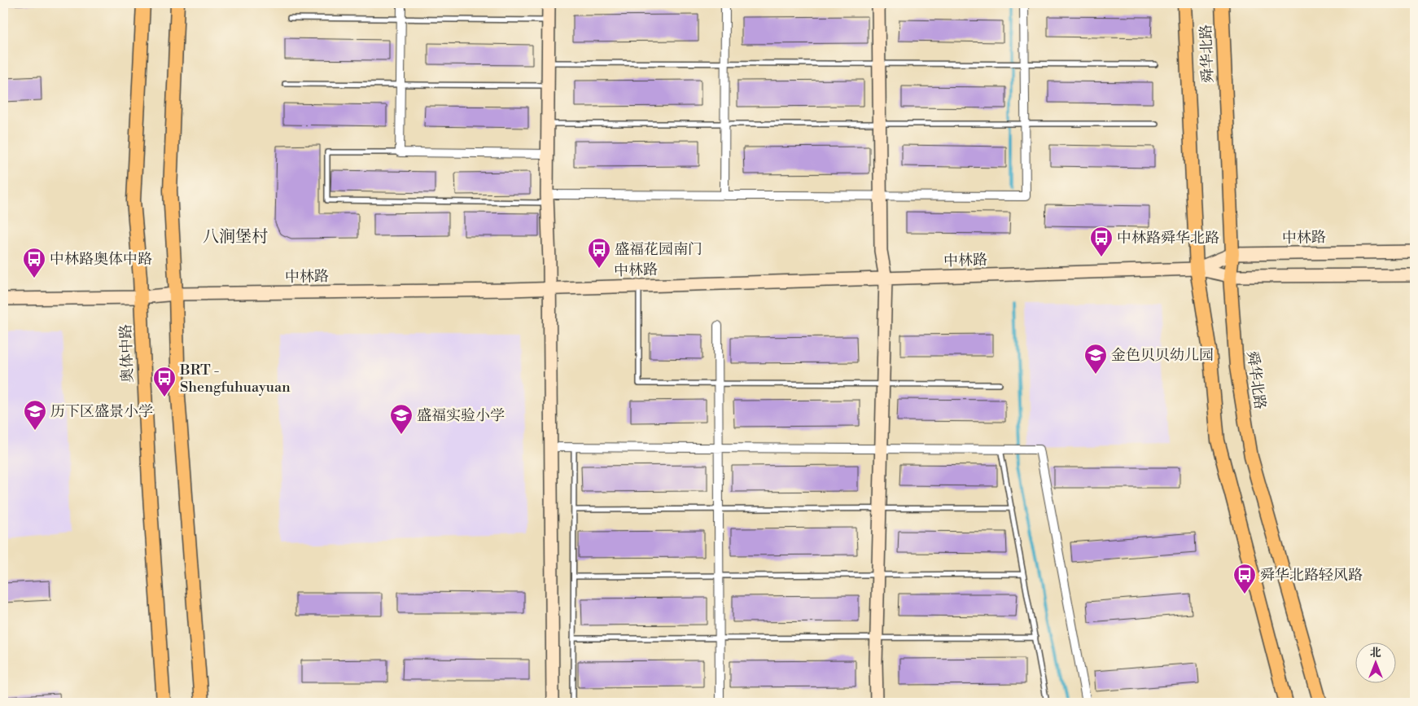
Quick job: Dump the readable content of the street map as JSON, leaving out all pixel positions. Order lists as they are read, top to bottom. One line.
{"streets":{"main road":["舜华北路","中林路","奥体中路"]},"crossings":[["舜华北路","中林路"],["中林路","奥体中路"]],"districts":["八涧堡村"],"places":{"bus stop":["中林路舜华北路","盛福花园南门","中林路奥体中路","BRT - Shengfuhuayuan","舜华北路轻风路"],"school or university":["金色贝贝幼儿园","历下区盛景小学","盛福实验小学"]},"north":"top"}
